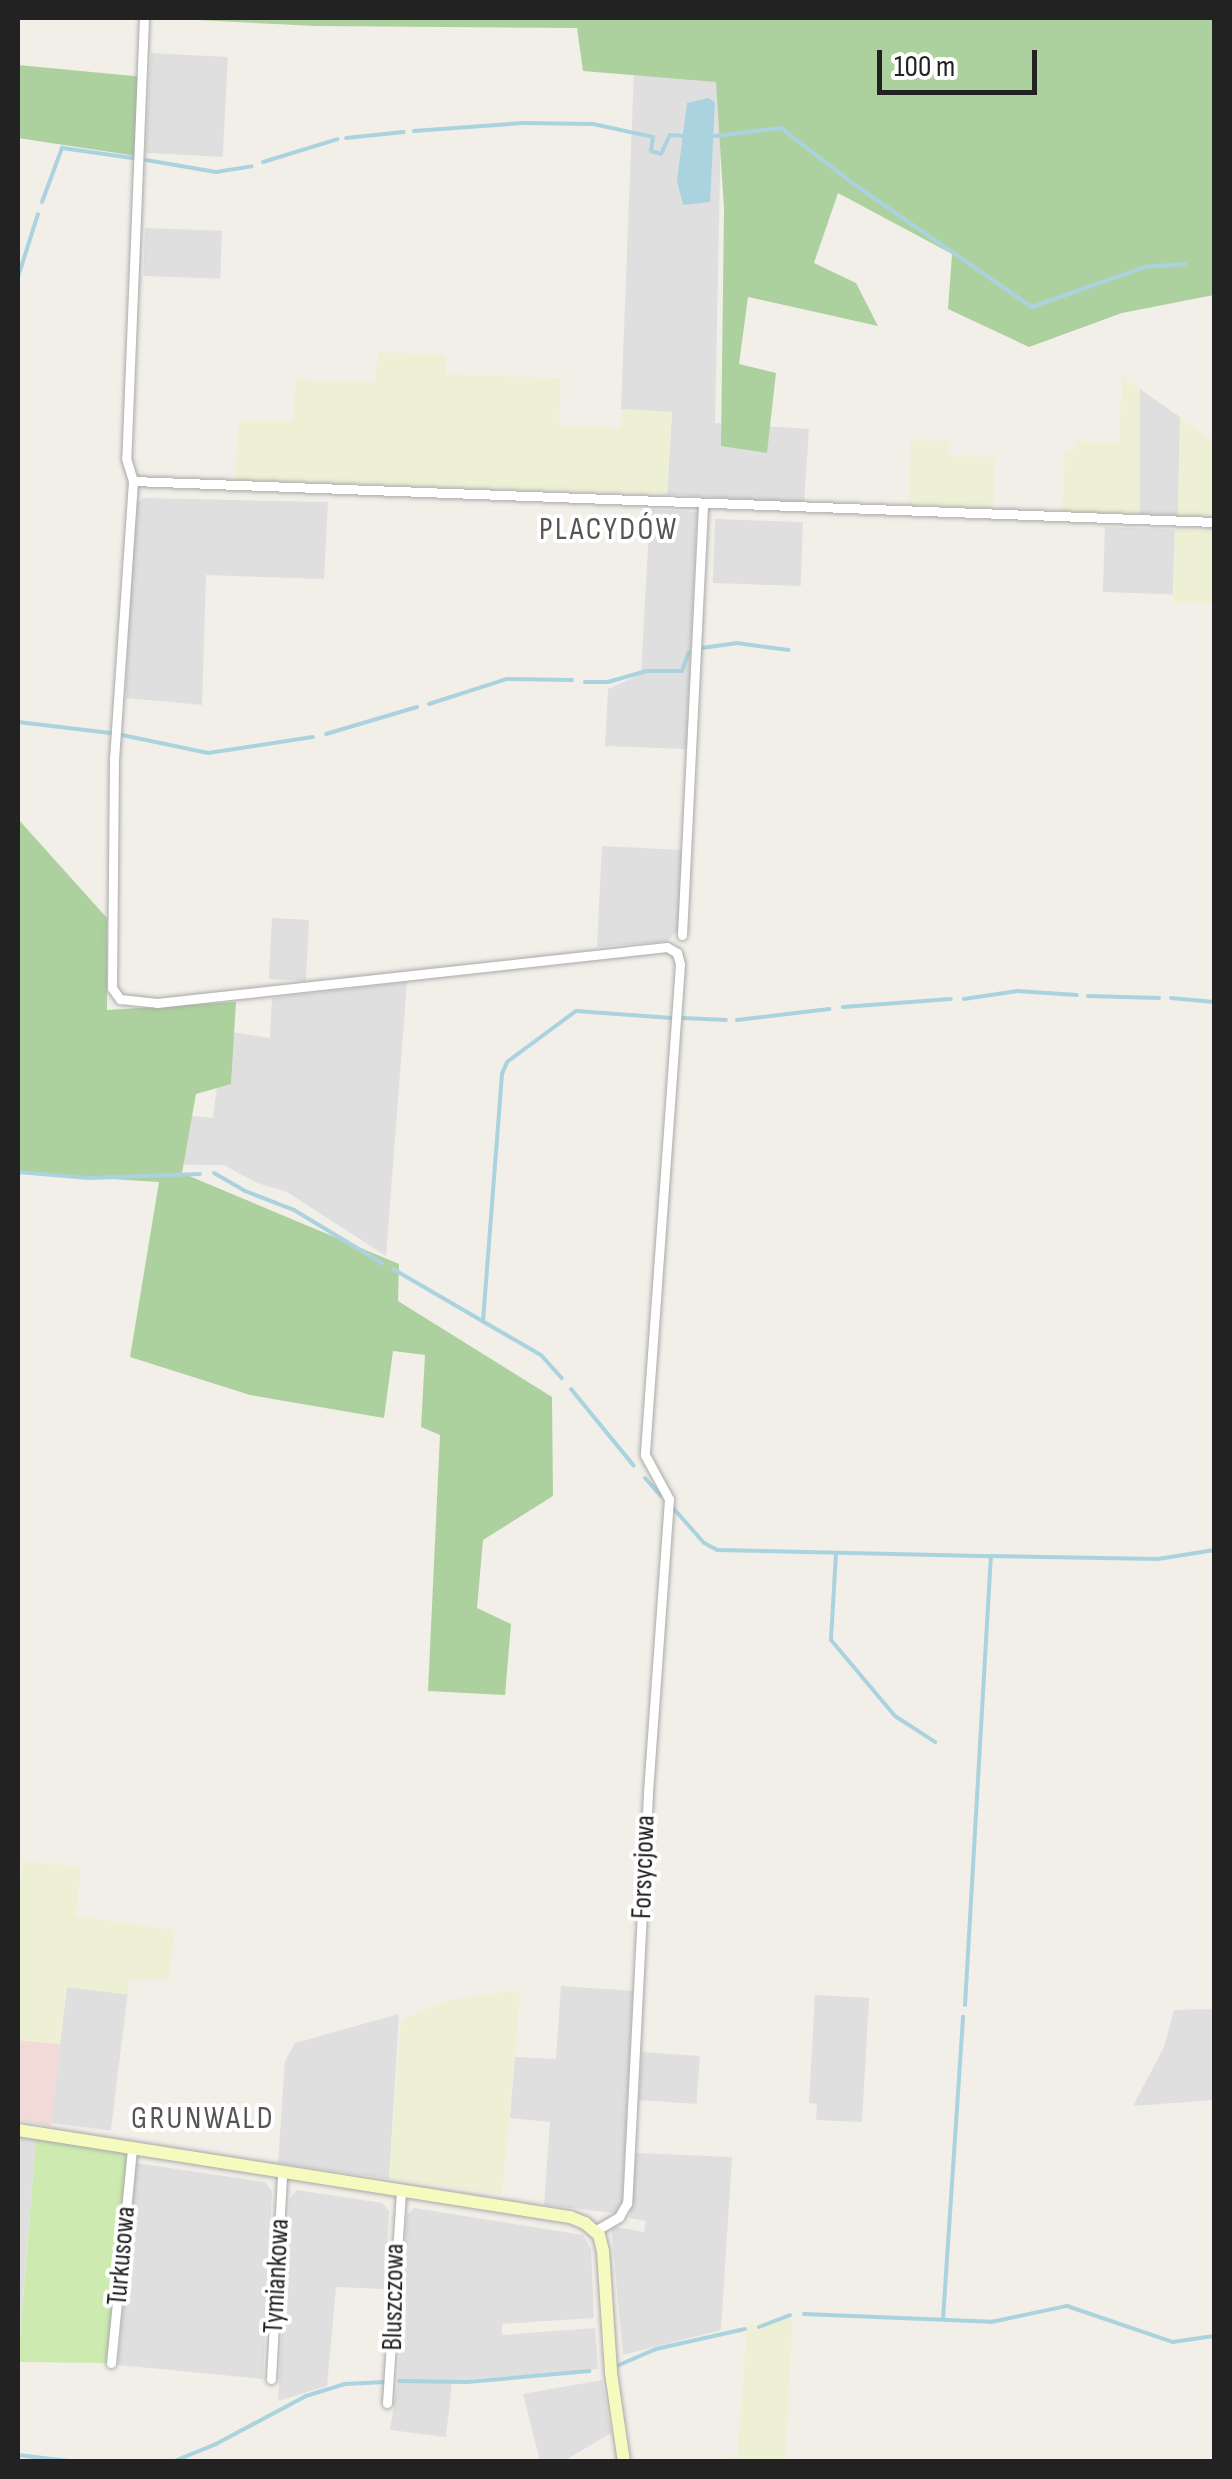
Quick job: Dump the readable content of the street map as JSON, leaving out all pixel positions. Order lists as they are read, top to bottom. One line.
{"streets":{"street":["Forsycjowa","Turkusowa","Tymiankowa","Bluszczowa"]},"districts":["PLACYDÓW","GRUNWALD"],"scale_bar":"100 m"}
